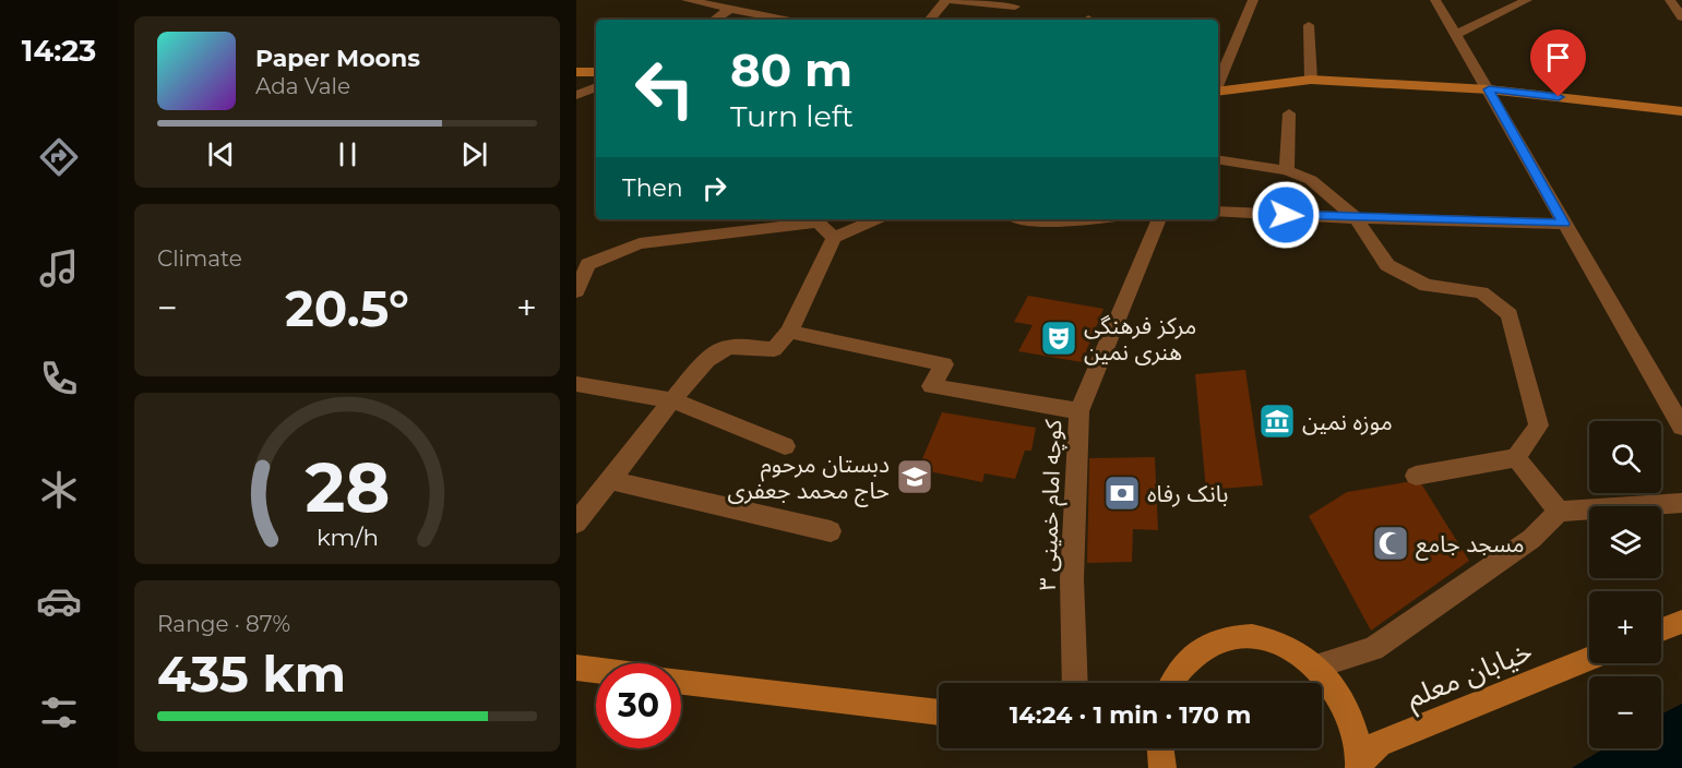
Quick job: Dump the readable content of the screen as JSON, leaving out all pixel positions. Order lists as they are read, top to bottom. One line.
{"streets":{"street":["کوچه امام خمینی ۳","خیابان معلم"]},"places":{"theatre":["مرکز فرهنگی هنری نمین"],"museum":["موزه نمین"],"school or university":["دبستان مرحوم حاج محمد جعفری"],"bank":["بانک رفاه"],"mosque":["مسجد جامع"]},"page":{"tabs":"14:23","turn":["80 m","Turn left"],"song":["Paper Moons","Ada Vale"],"then":"Then","tile":["Climate",["Range · 87%","435 km"]],"heat":["−","20.5°","+"],"map_buttons":["+","−"],"limit":"30","trip":"14:24 · 1 min · 170 m","gauge":["28","km/h"]}}
